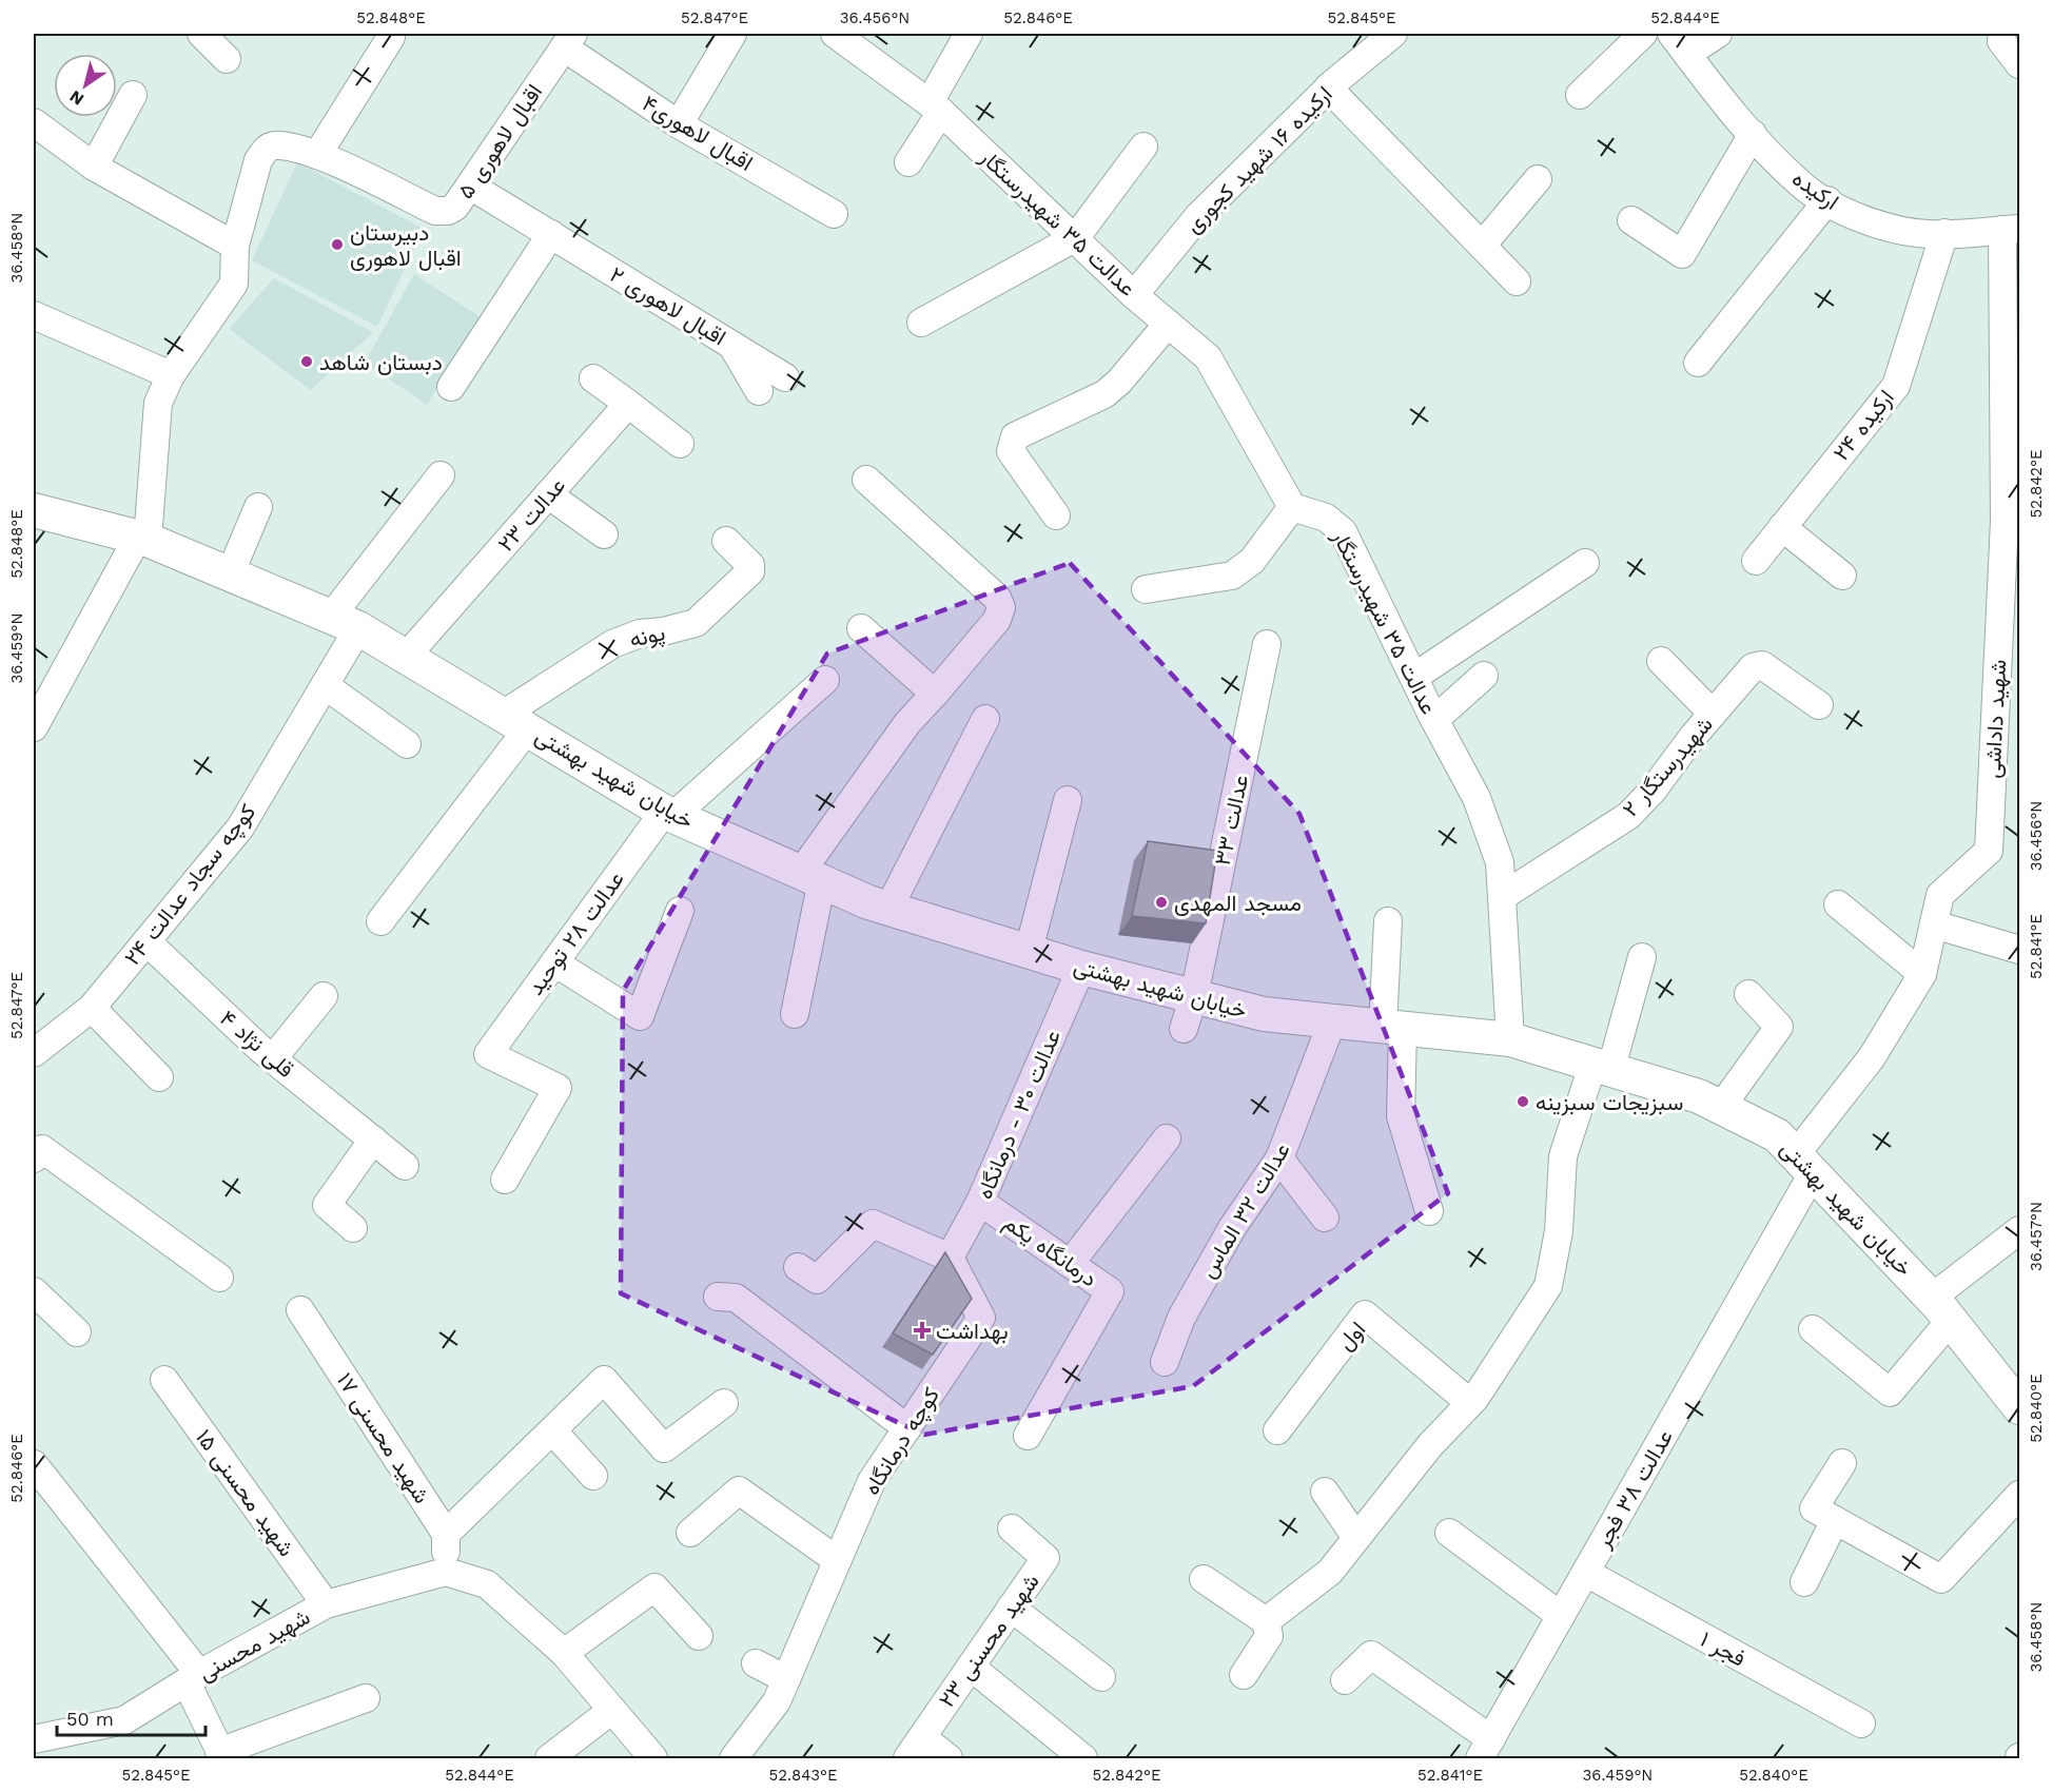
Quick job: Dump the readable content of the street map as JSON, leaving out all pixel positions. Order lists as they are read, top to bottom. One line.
{"streets":{"main road":["خیابان شهید بهشتی"],"street":["اقبال لاهوری۴","اقبال لاهوری ۵","ارکیده ۱۶ شهید کجوری","ارکیده","عدالت ۳۵ شهیدرستگار","اقبال لاهوری ۲","ارکیده ۲۴","عدالت ۲۳","پونه","شهید داداشی","شهیدرستگار ۲","عدالت ۳۳","کوچه سجاد عدالت ۲۴","عدالت ۲۸ توحید","قلی نژاد ۴","عدالت ۳۰ - درمانگاه","عدالت ۳۲ الماس","درمانگاه یکم","اول","شهید محسنی ۱۷","کوچه درمانگاه","عدالت ۳۸ فجر","شهید محسنی ۱۵","شهید محسنی ۲۳","شهید محسنی","فجر ۱"]},"crossings":[["اقبال لاهوری۴","اقبال لاهوری ۵"],["اقبال لاهوری ۵","اقبال لاهوری ۲"],["ارکیده ۱۶ شهید کجوری","عدالت ۳۵ شهیدرستگار"],["ارکیده","ارکیده ۲۴"],["ارکیده","شهید داداشی"],["عدالت ۳۵ شهیدرستگار","شهیدرستگار ۲"],["عدالت ۳۵ شهیدرستگار","خیابان شهید بهشتی"],["عدالت ۲۳","خیابان شهید بهشتی"],["پونه","خیابان شهید بهشتی"],["شهید داداشی","عدالت ۳۸ فجر"],["خیابان شهید بهشتی","عدالت ۳۳"],["خیابان شهید بهشتی","کوچه سجاد عدالت ۲۴"],["خیابان شهید بهشتی","عدالت ۲۸ توحید"],["خیابان شهید بهشتی","عدالت ۳۰ - درمانگاه"],["خیابان شهید بهشتی","عدالت ۳۲ الماس"],["خیابان شهید بهشتی","عدالت ۳۸ فجر"],["کوچه سجاد عدالت ۲۴","قلی نژاد ۴"],["عدالت ۳۰ - درمانگاه","درمانگاه یکم"],["عدالت ۳۰ - درمانگاه","کوچه درمانگاه"],["عدالت ۳۸ فجر","فجر ۱"],["شهید محسنی ۱۵","شهید محسنی"]],"places":{"other":["دبیرستان اقبال لاهوری","دبستان شاهد","مسجد المهدی","سبزیجات سبزینه"],"health":["بهداشت"]},"scale_bar":"50 m","north":"bottom left","coordinates":["52.848°E","52.847°E","36.456°N","52.846°E","52.845°E","52.844°E","36.458°N","52.842°E","36.459°N","52.841°E","36.457°N","52.840°E","52.843°E"]}
